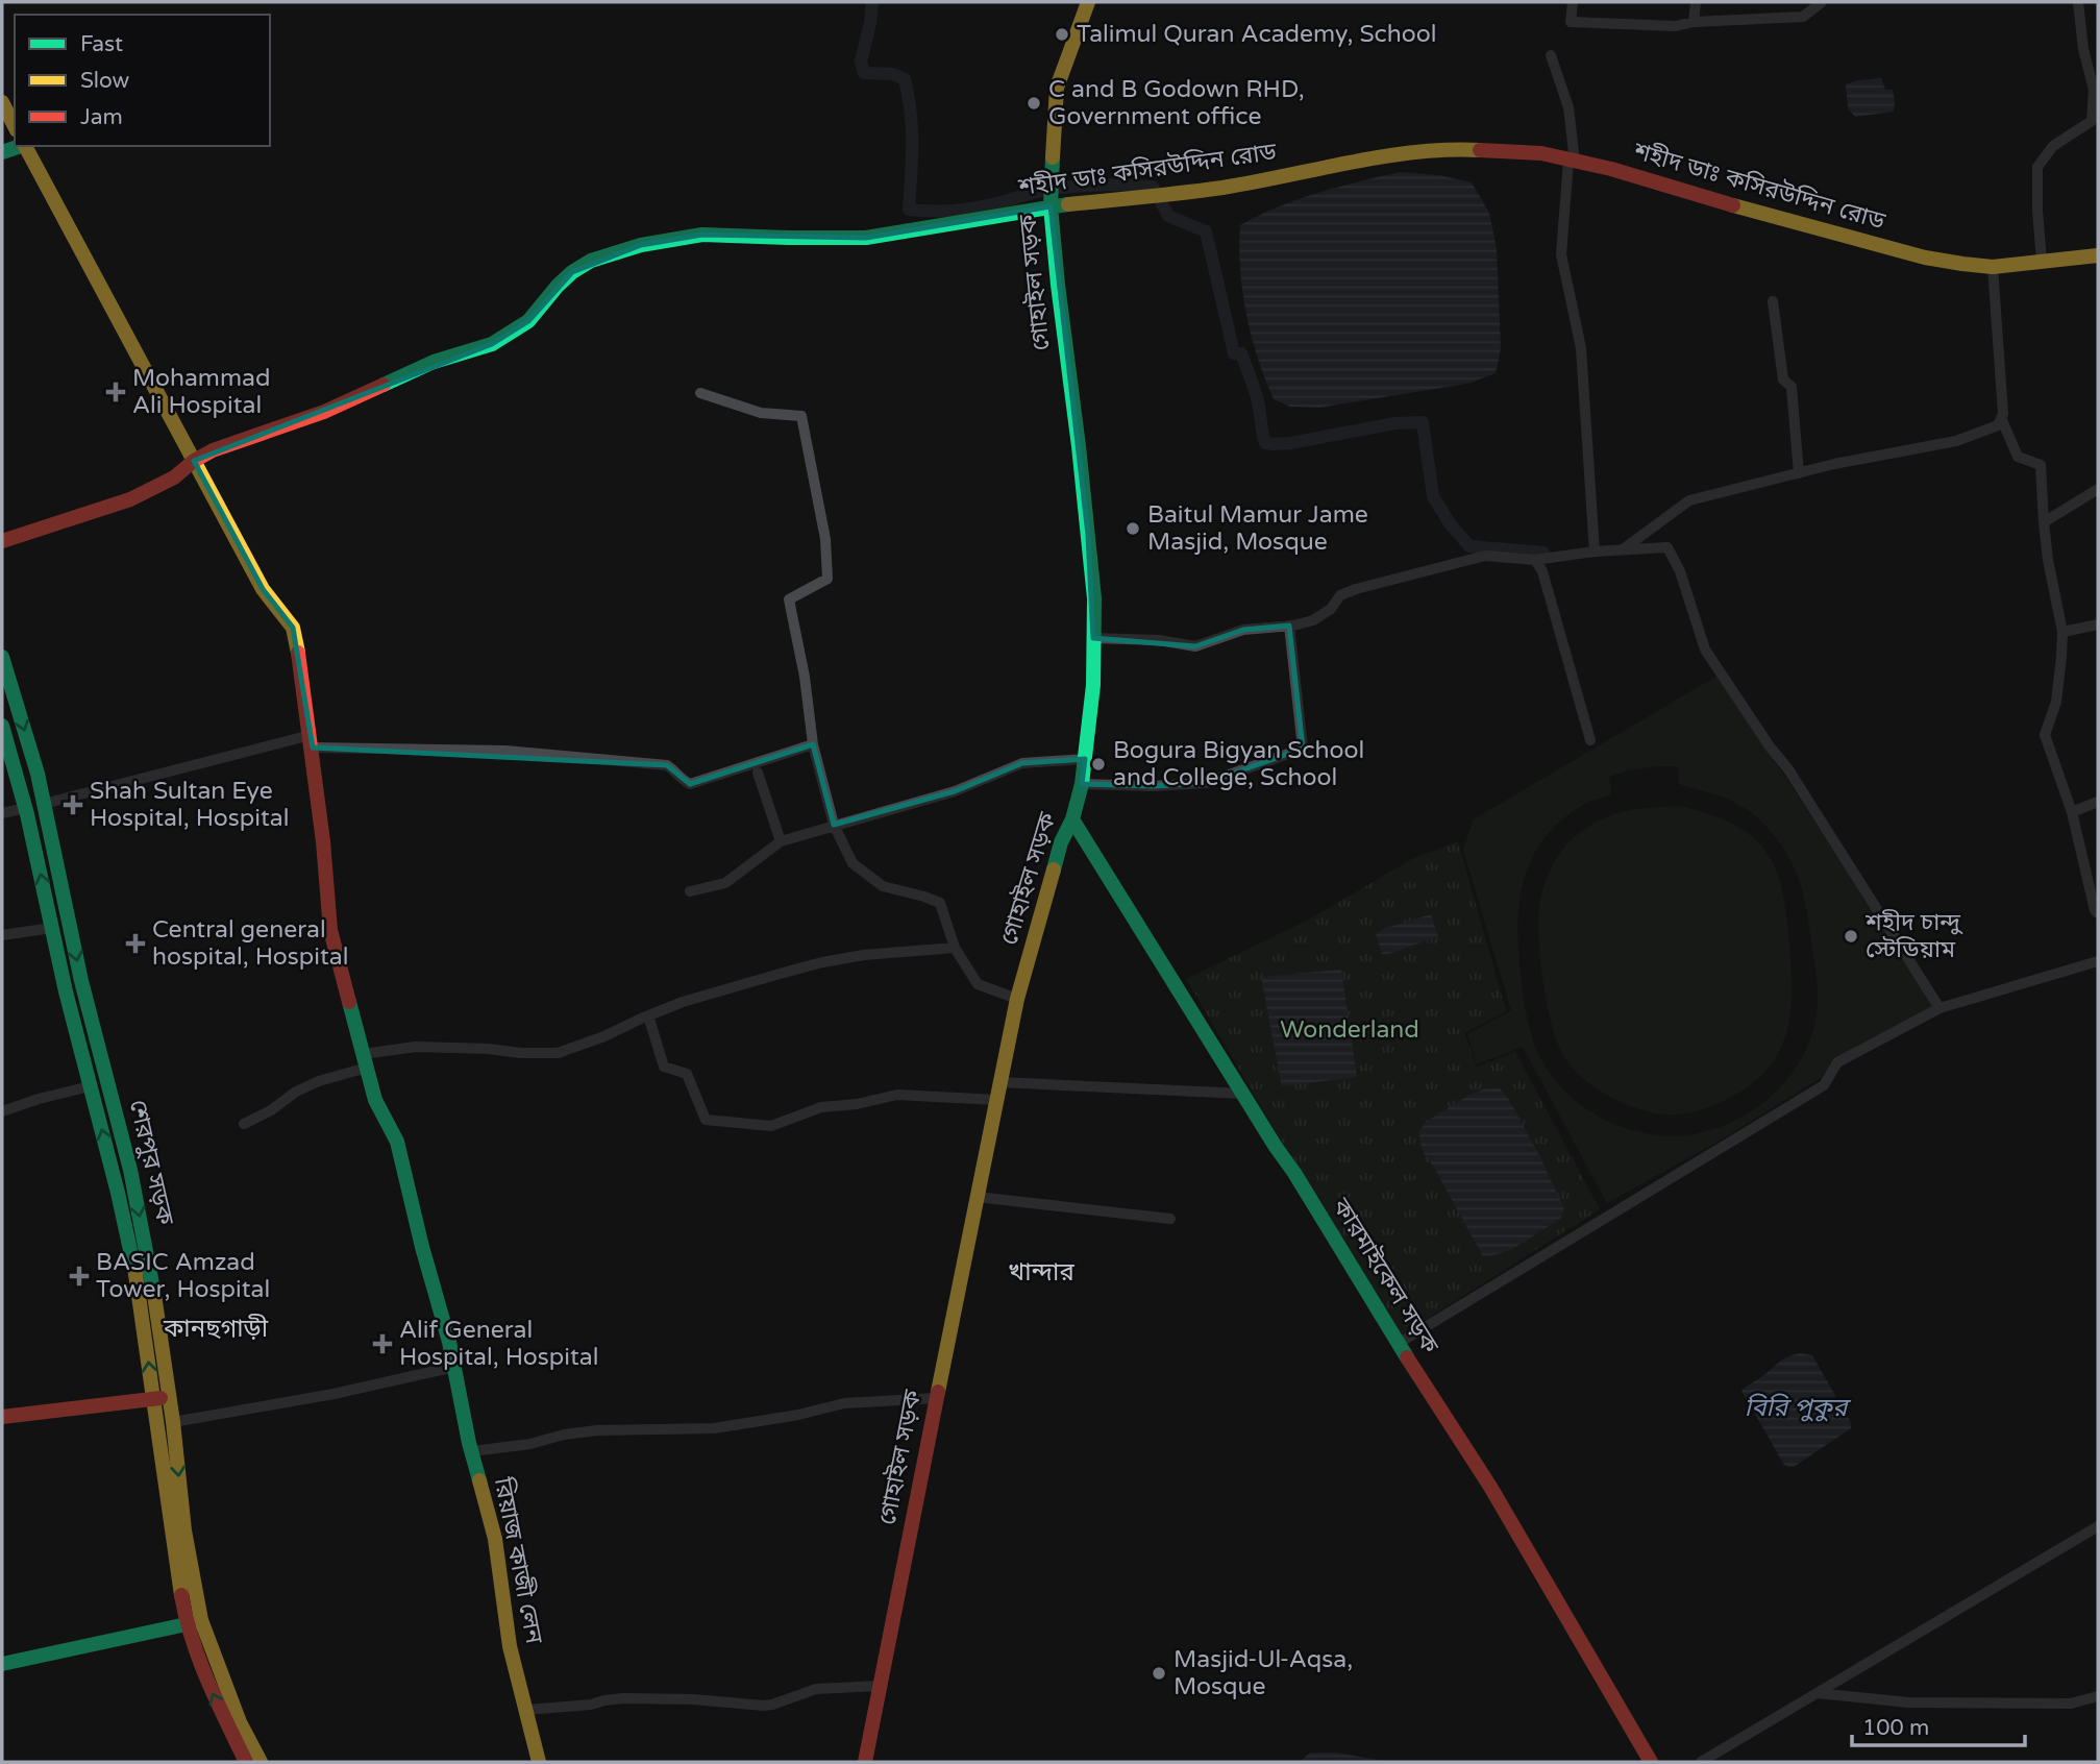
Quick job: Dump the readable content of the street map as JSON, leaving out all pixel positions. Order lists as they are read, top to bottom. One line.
{"streets":{"main road":["শহীদ ডাঃ কসিরউদ্দিন রোড","গোহাইল সড়ক","শেরপুর সড়ক","কারমাইকেল সড়ক","রিয়াজ কাজী লেন"]},"crossings":[["শহীদ ডাঃ কসিরউদ্দিন রোড","গোহাইল সড়ক"],["শহীদ ডাঃ কসিরউদ্দিন রোড","রিয়াজ কাজী লেন"],["গোহাইল সড়ক","কারমাইকেল সড়ক"]],"districts":["খান্দার","কানছগাড়ী"],"water":["বিরি পুকুর"],"parks":["Wonderland"],"places":{"other":["Talimul Quran Academy, School","C and B Godown RHD, Government office","Baitul Mamur Jame Masjid, Mosque","Bogura Bigyan School and College, School","শহীদ চান্দু স্টেডিয়াম","Masjid-Ul-Aqsa, Mosque"],"health":["Mohammad Ali Hospital","Shah Sultan Eye Hospital, Hospital","Central general hospital, Hospital","BASIC Amzad Tower, Hospital","Alif General Hospital, Hospital"]},"legend":["Fast","Slow","Jam"],"scale_bar":"100 m"}
